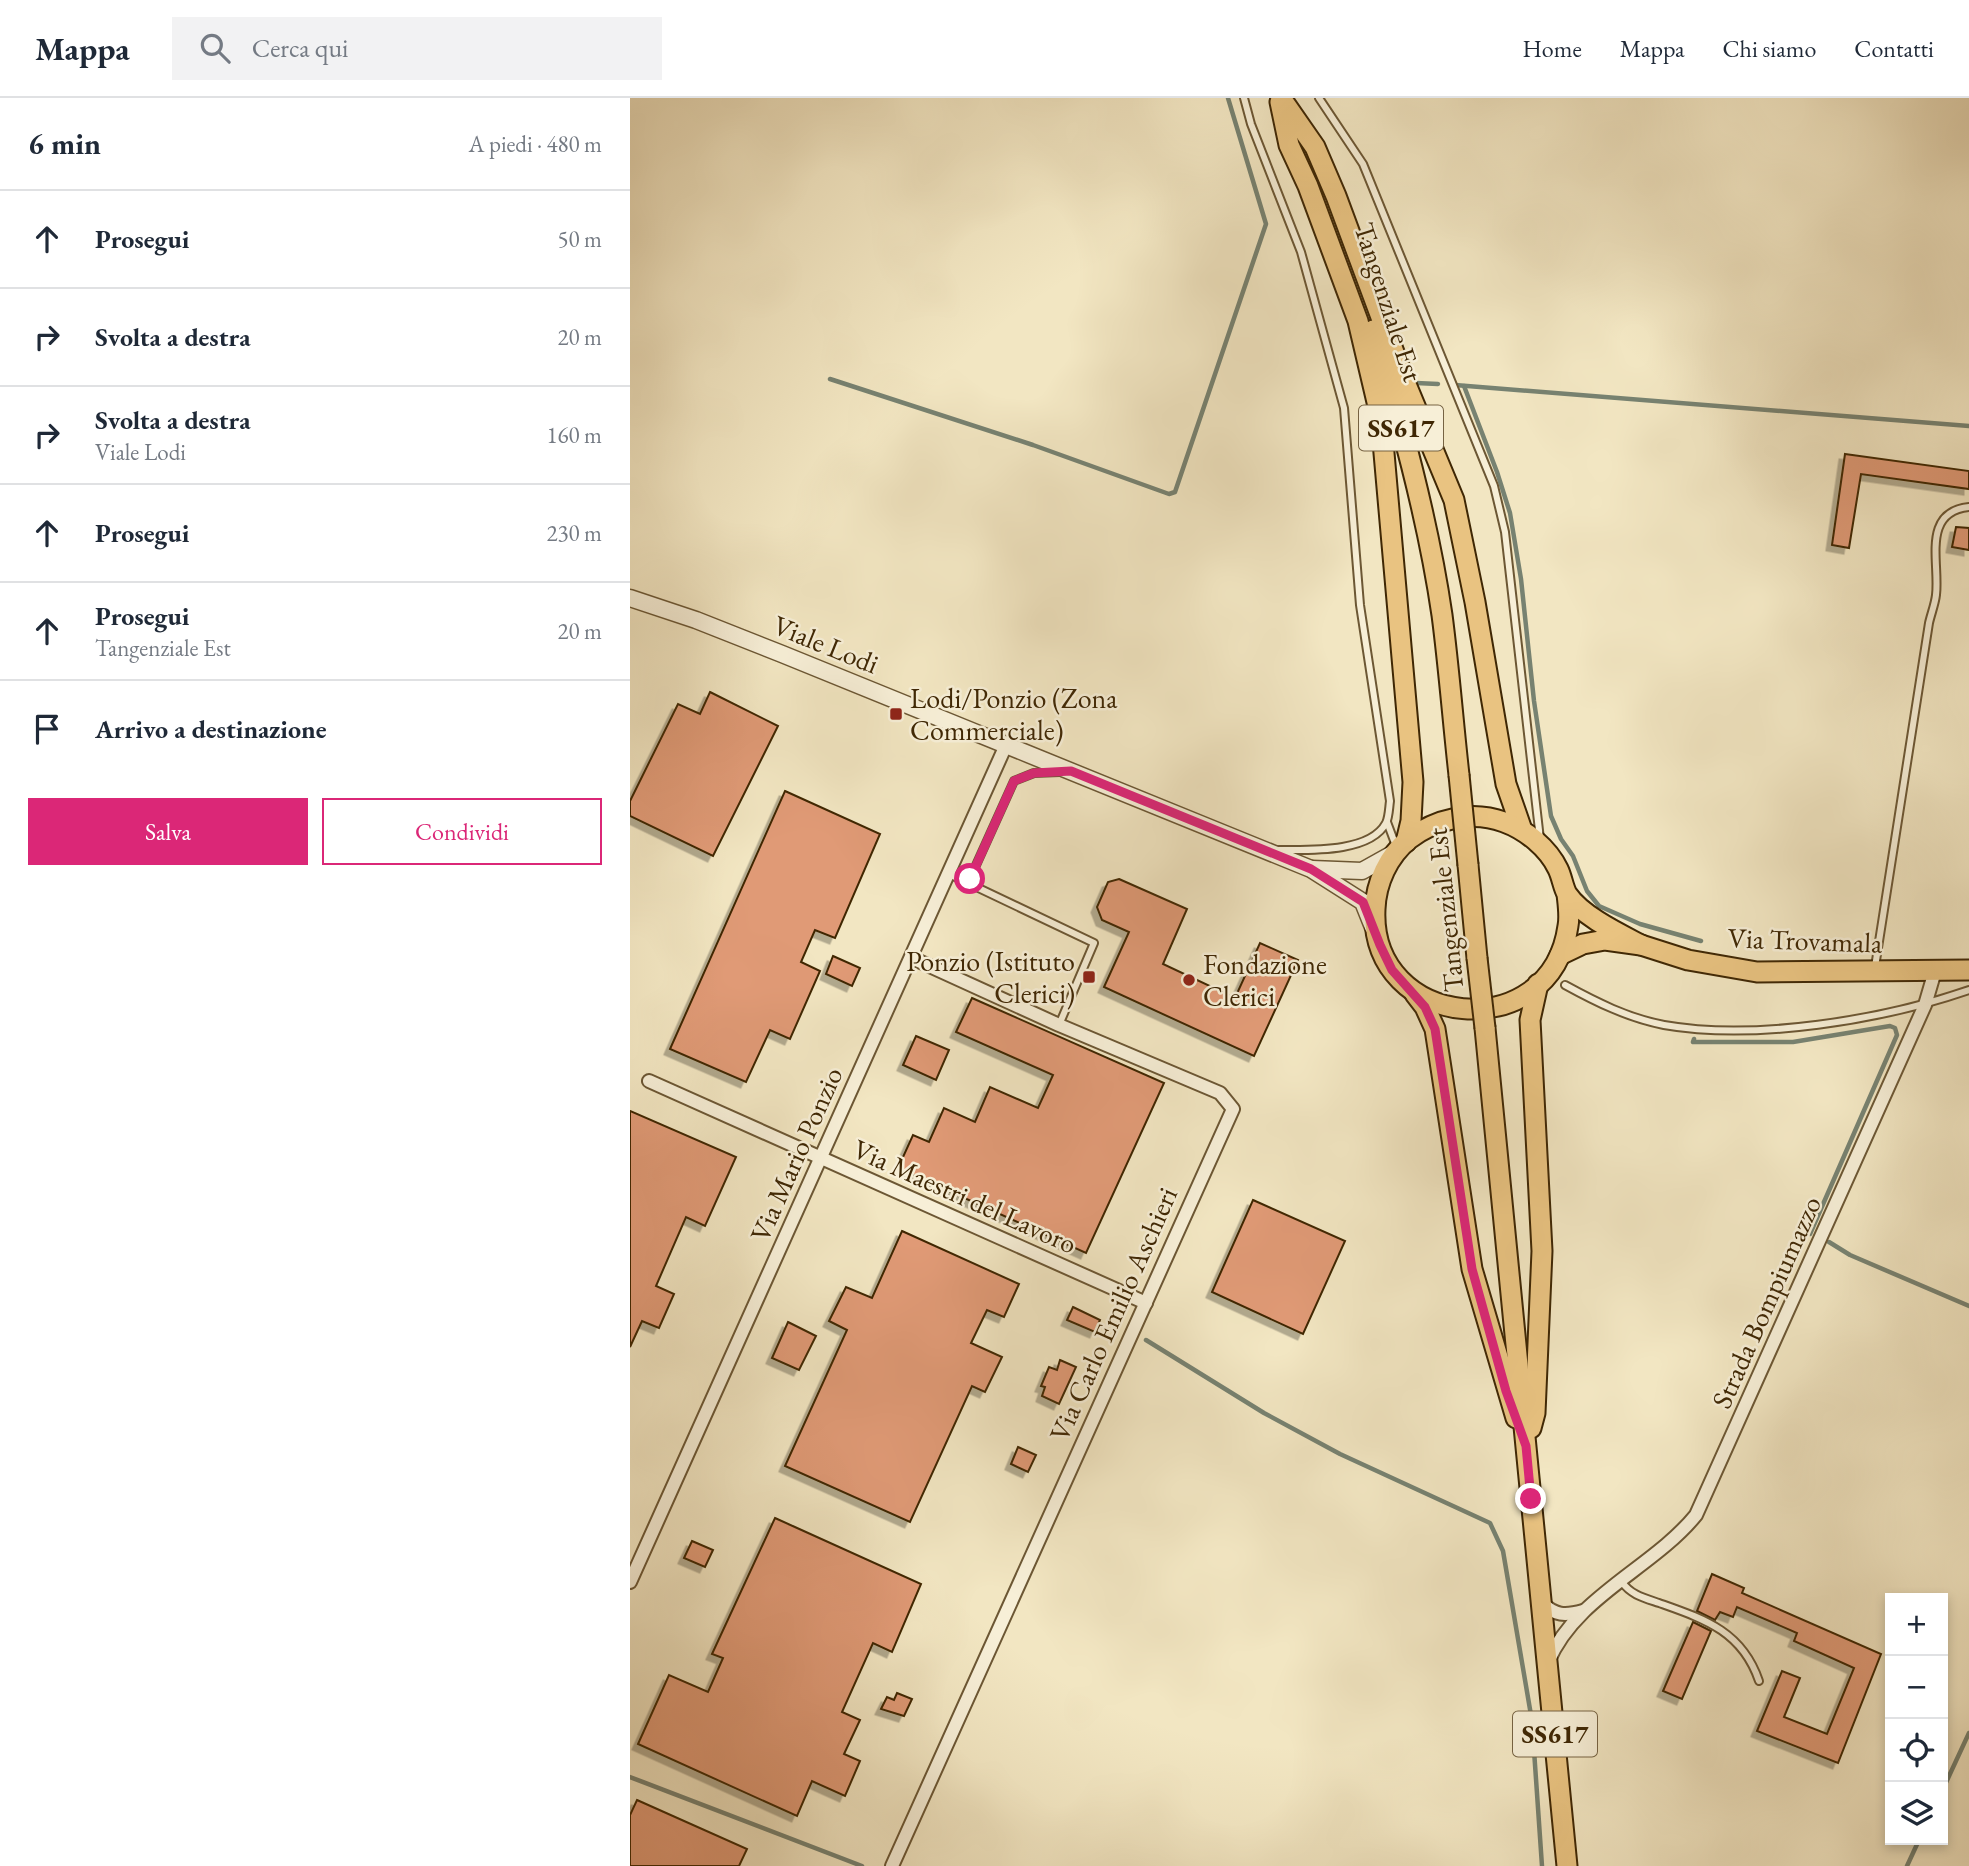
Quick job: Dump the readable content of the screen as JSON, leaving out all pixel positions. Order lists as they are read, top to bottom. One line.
{"streets":{"main road":["Tangenziale Est","SS617","Via Trovamala"],"street":["Viale Lodi","Via Mario Ponzio","Via Maestri del Lavoro","Strada Bompiumazzo","Via Carlo Emilio Aschieri"]},"crossings":[["Tangenziale Est","Strada Bompiumazzo"],["Viale Lodi","Via Trovamala"],["Viale Lodi","Via Mario Ponzio"],["Via Trovamala","Strada Bompiumazzo"],["Via Mario Ponzio","Via Maestri del Lavoro"],["Via Mario Ponzio","Via Carlo Emilio Aschieri"],["Via Maestri del Lavoro","Via Carlo Emilio Aschieri"]],"places":{"transit":["Lodi/Ponzio (Zona Commerciale)","Ponzio (Istituto Clerici)"],"other":["Fondazione Clerici"]},"page":{"header":"Mappa","search":"Cerca qui","nav":["Home","Mappa","Chi siamo","Contatti"],"heading":["6 min","A piedi · 480 m"],"list":[["Prosegui","50 m"],["Svolta a destra","20 m"],["Svolta a destra","Viale Lodi","160 m"],["Prosegui","230 m"],["Prosegui","Tangenziale Est","20 m"],"Arrivo a destinazione"],"buttons":["Salva","Condividi"],"map_buttons":["+","−"]}}
